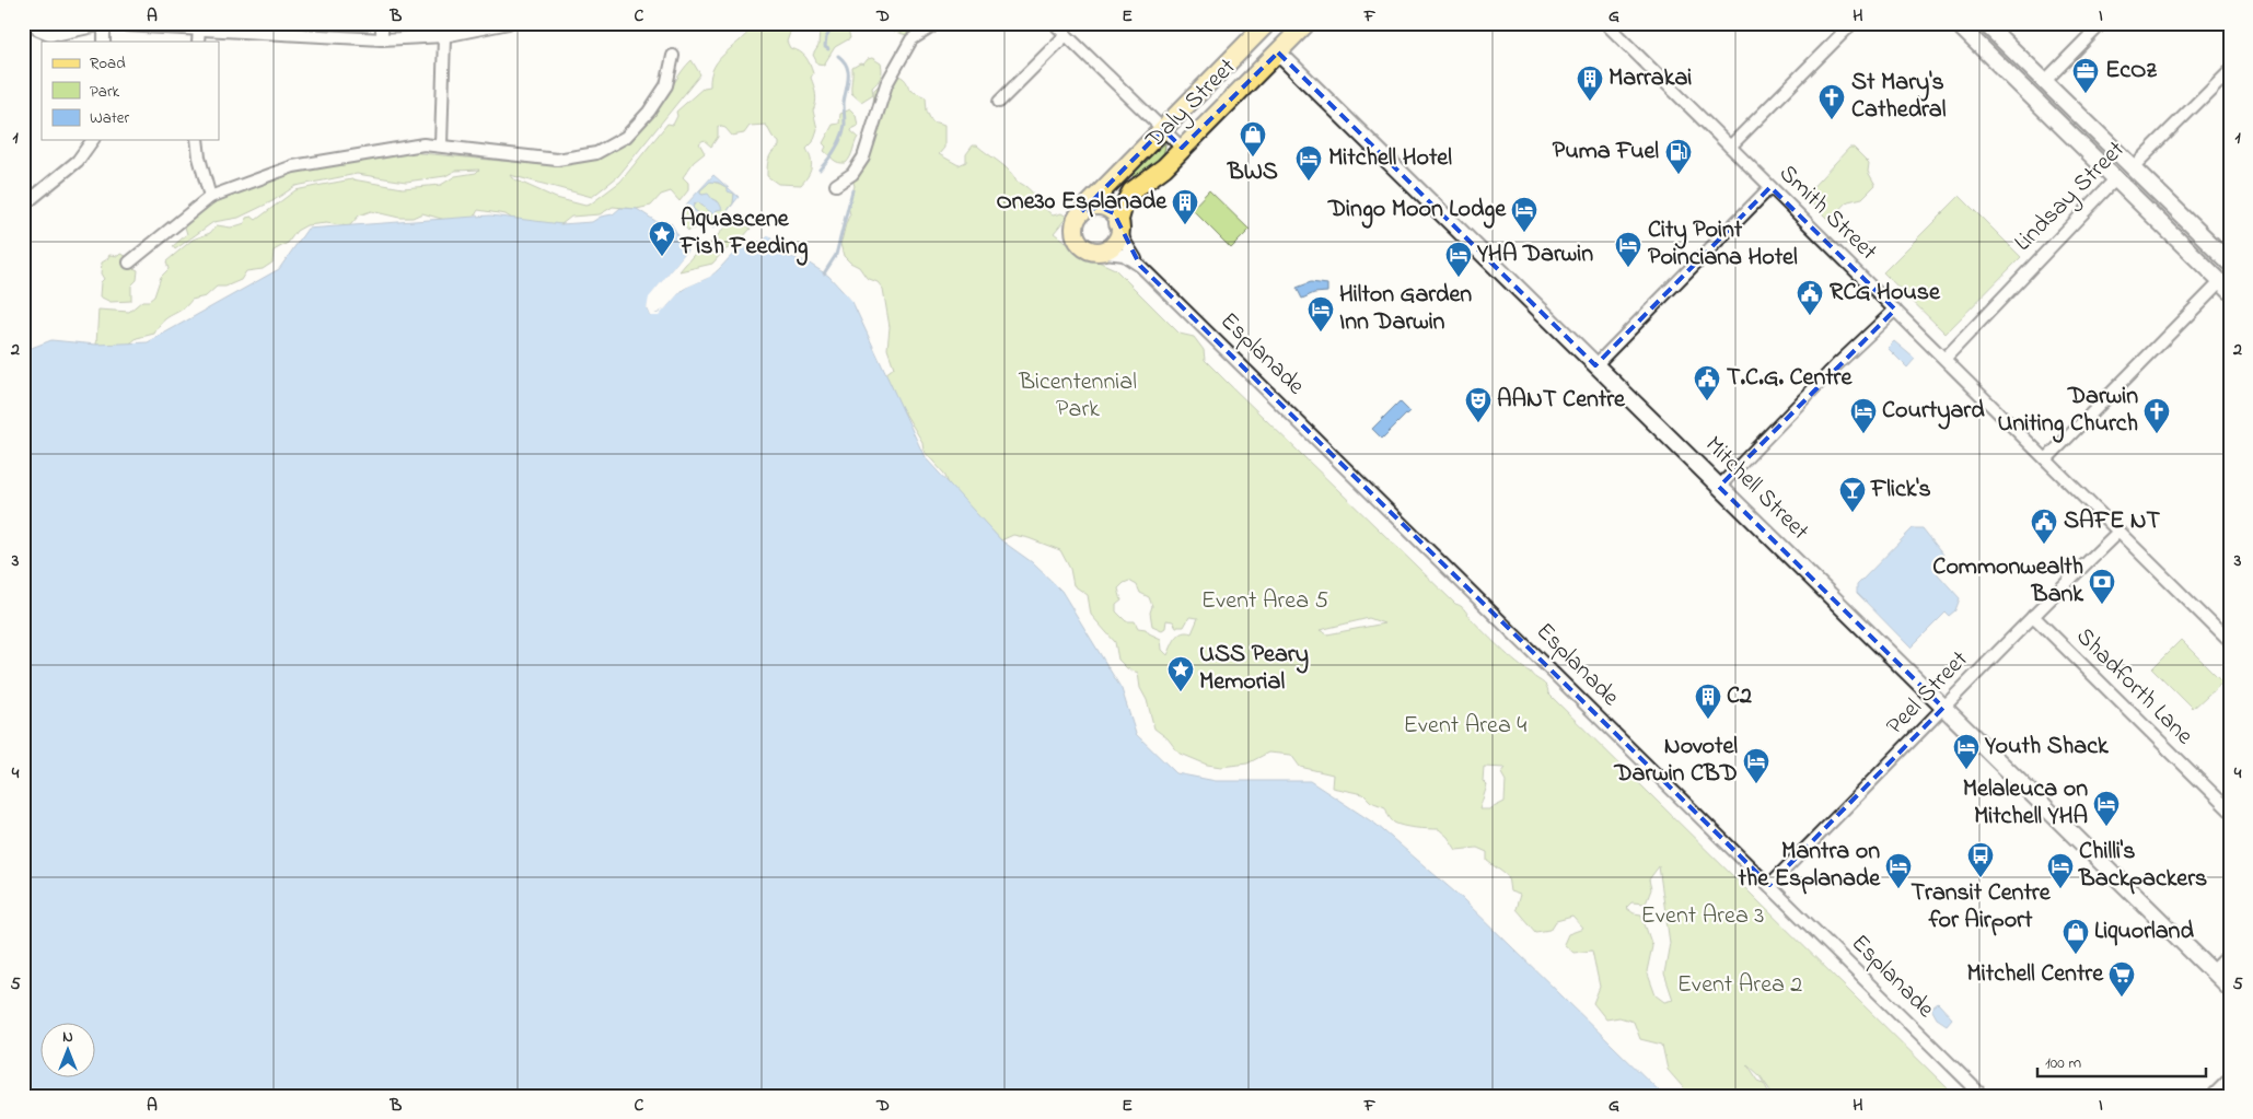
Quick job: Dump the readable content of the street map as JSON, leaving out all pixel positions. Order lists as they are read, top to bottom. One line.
{"streets":{"main road":["Daly Street","Mitchell Street"],"street":["Lindsay Street","Smith Street","Esplanade","Shadforth Lane","Peel Street"]},"crossings":[["Daly Street","Esplanade"],["Daly Street","Mitchell Street"],["Lindsay Street","Smith Street"],["Smith Street","Peel Street"],["Esplanade","Peel Street"],["Mitchell Street","Peel Street"],["Shadforth Lane","Peel Street"]],"parks":["Bicentennial Park","Event Area 5","Event Area 4","Event Area 3","Event Area 2"],"places":{"office":["EcOz"],"building":["Marrakai","One30 Esplanade","C2"],"church":["St Mary's Cathedral","Darwin Uniting Church"],"shop":["BWS","Liquorland"],"fuel station":["Puma Fuel"],"hotel":["Mitchell Hotel","Dingo Moon Lodge","City Point Poinciana Hotel","YHA Darwin","Hilton Garden Inn Darwin","Courtyard","Youth Shack","Novotel Darwin CBD","Melaleuca on Mitchell YHA","Mantra on the Esplanade","Chilli's Backpackers"],"place":["Aquascene Fish Feeding","USS Peary Memorial"],"public building":["RCG House","T.C.G. Centre","SAFE NT"],"theatre":["AANT Centre"],"bar":["Flick's"],"bank":["Commonwealth Bank"],"bus stop":["Transit Centre for Airport"],"supermarket":["Mitchell Centre"]},"legend":["Road","Park","Water"],"scale_bar":"100 m","north":"top","grid":{"columns":["A","B","C","D","E","F","G","H","I"],"rows":["1","2","3","4","5"]}}
